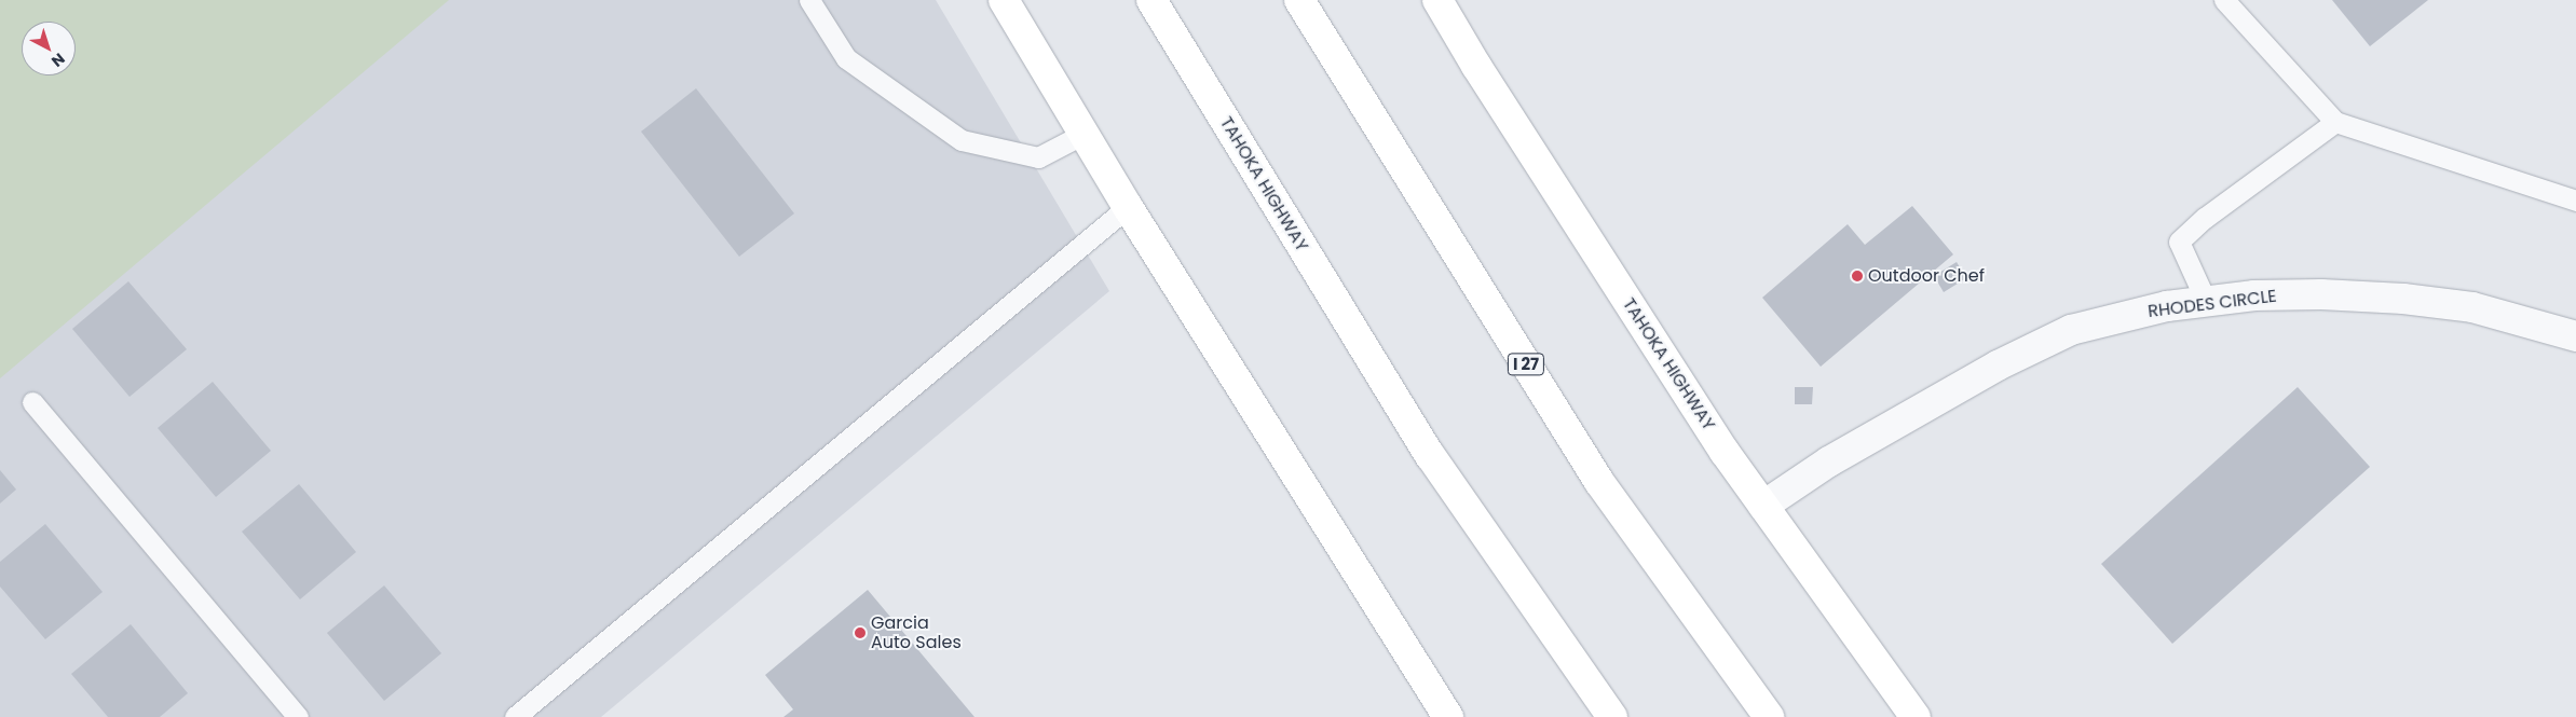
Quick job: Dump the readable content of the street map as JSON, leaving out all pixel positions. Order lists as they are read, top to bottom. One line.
{"streets":{"main road":["TAHOKA HIGHWAY","I 27"],"street":["RHODES CIRCLE"]},"crossings":[["TAHOKA HIGHWAY","RHODES CIRCLE"]],"places":["Outdoor Chef","Garcia Auto Sales"],"north":"bottom right"}
